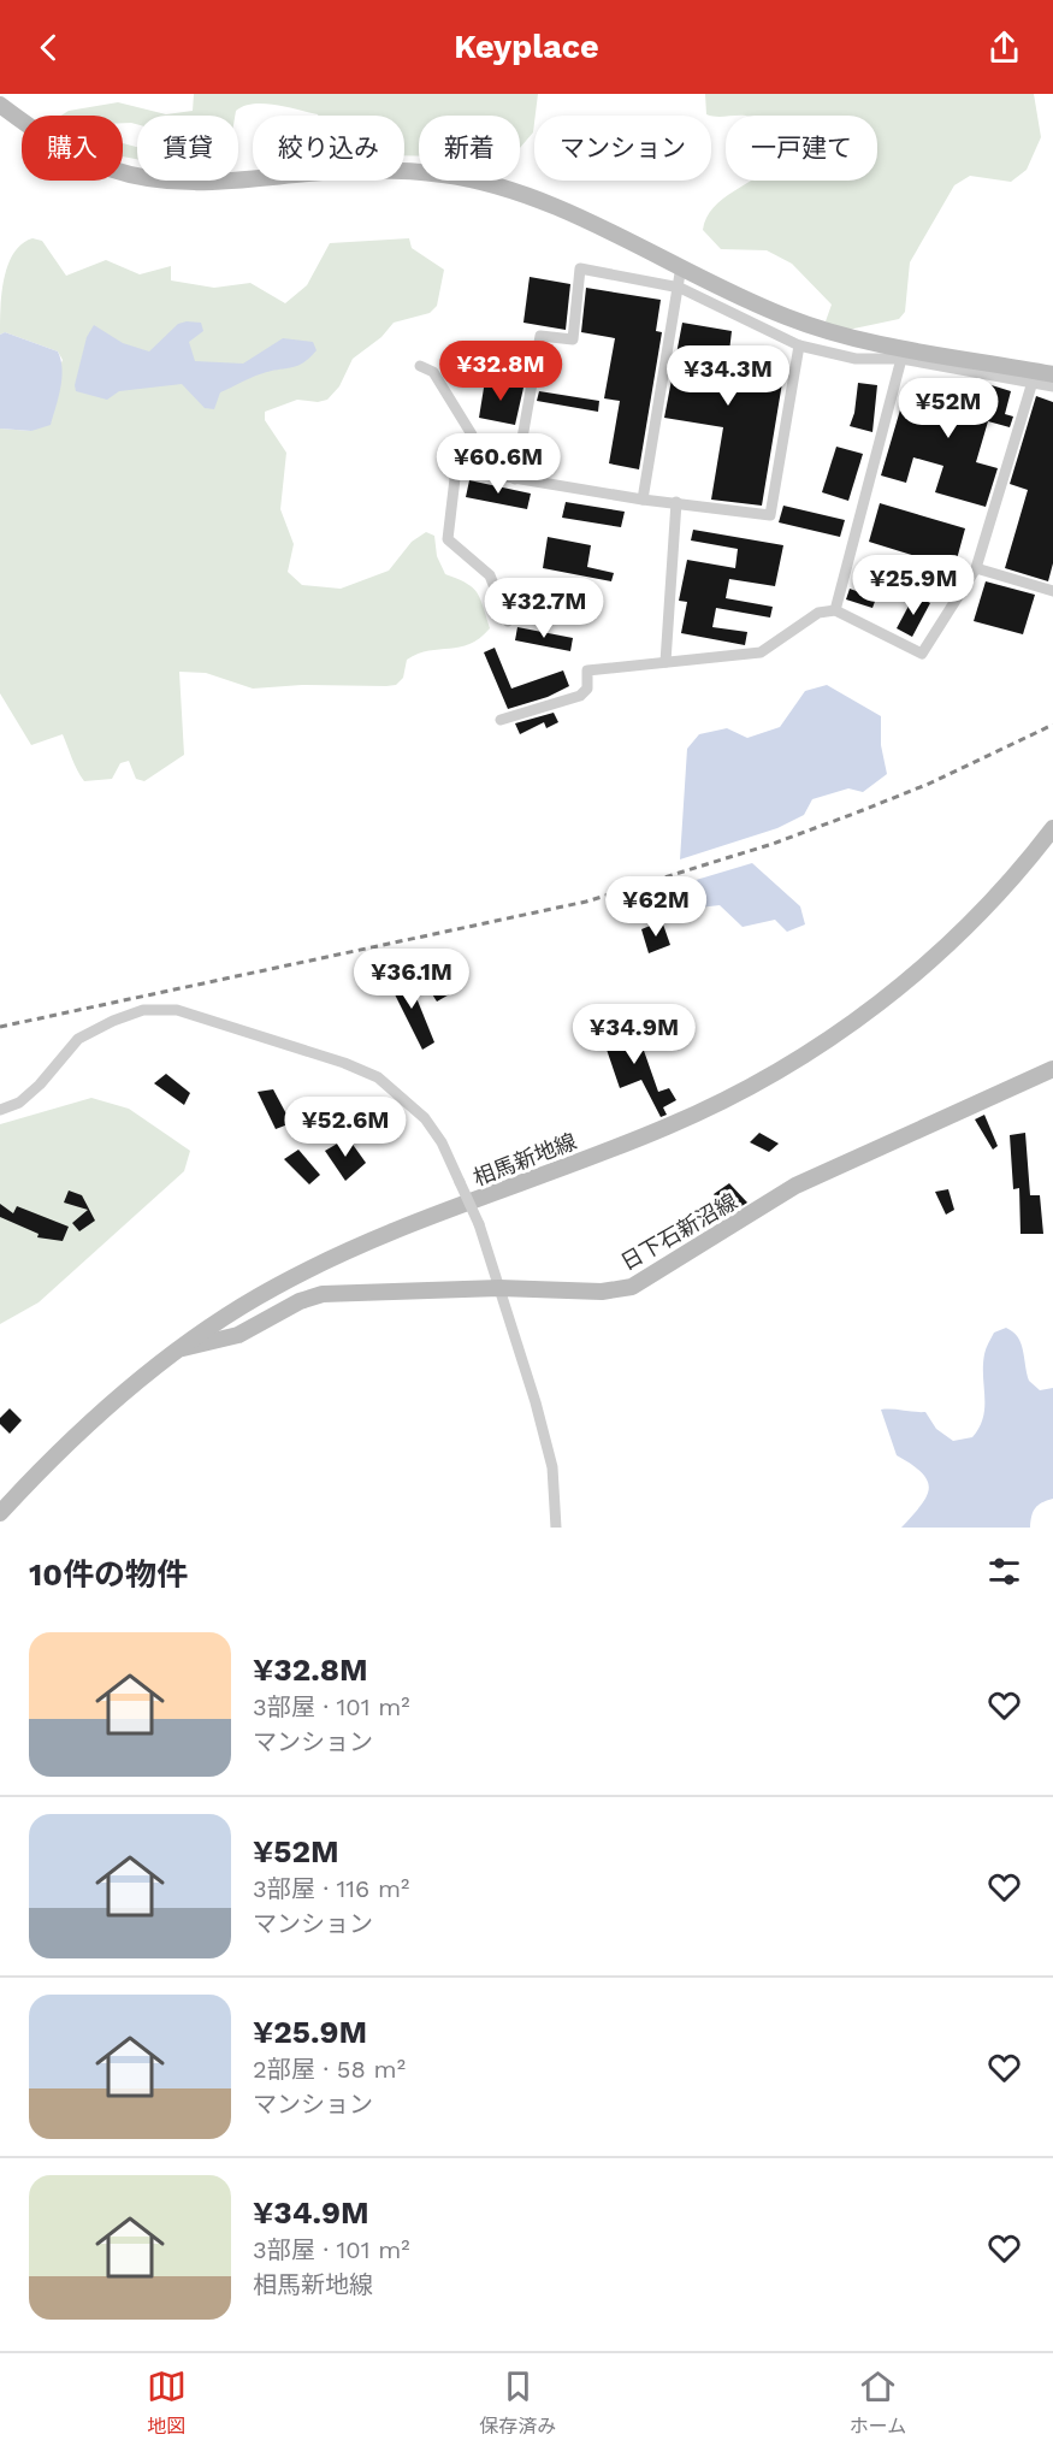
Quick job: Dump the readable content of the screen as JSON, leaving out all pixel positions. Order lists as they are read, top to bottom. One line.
{"streets":{"main road":["相馬新地線","日下石新沼線"]},"crossings":[["相馬新地線","日下石新沼線"]],"page":{"header":"Keyplace","chip":["購入","賃貸","絞り込み","新着","マンション","一戸建て"],"price":["¥32.8M","¥34.3M","¥52M","¥60.6M","¥25.9M","¥32.7M","¥62M","¥36.1M","¥34.9M","¥52.6M"],"heading":"10件の物件","list":[{"name":"¥32.8M","note":"3部屋 · 101 m² · マンション"},{"name":"¥52M","note":"3部屋 · 116 m² · マンション"},{"name":"¥25.9M","note":"2部屋 · 58 m² · マンション"},{"name":"¥34.9M","note":"3部屋 · 101 m² · 相馬新地線"}],"tabs":["地図","保存済み","ホーム"]}}
